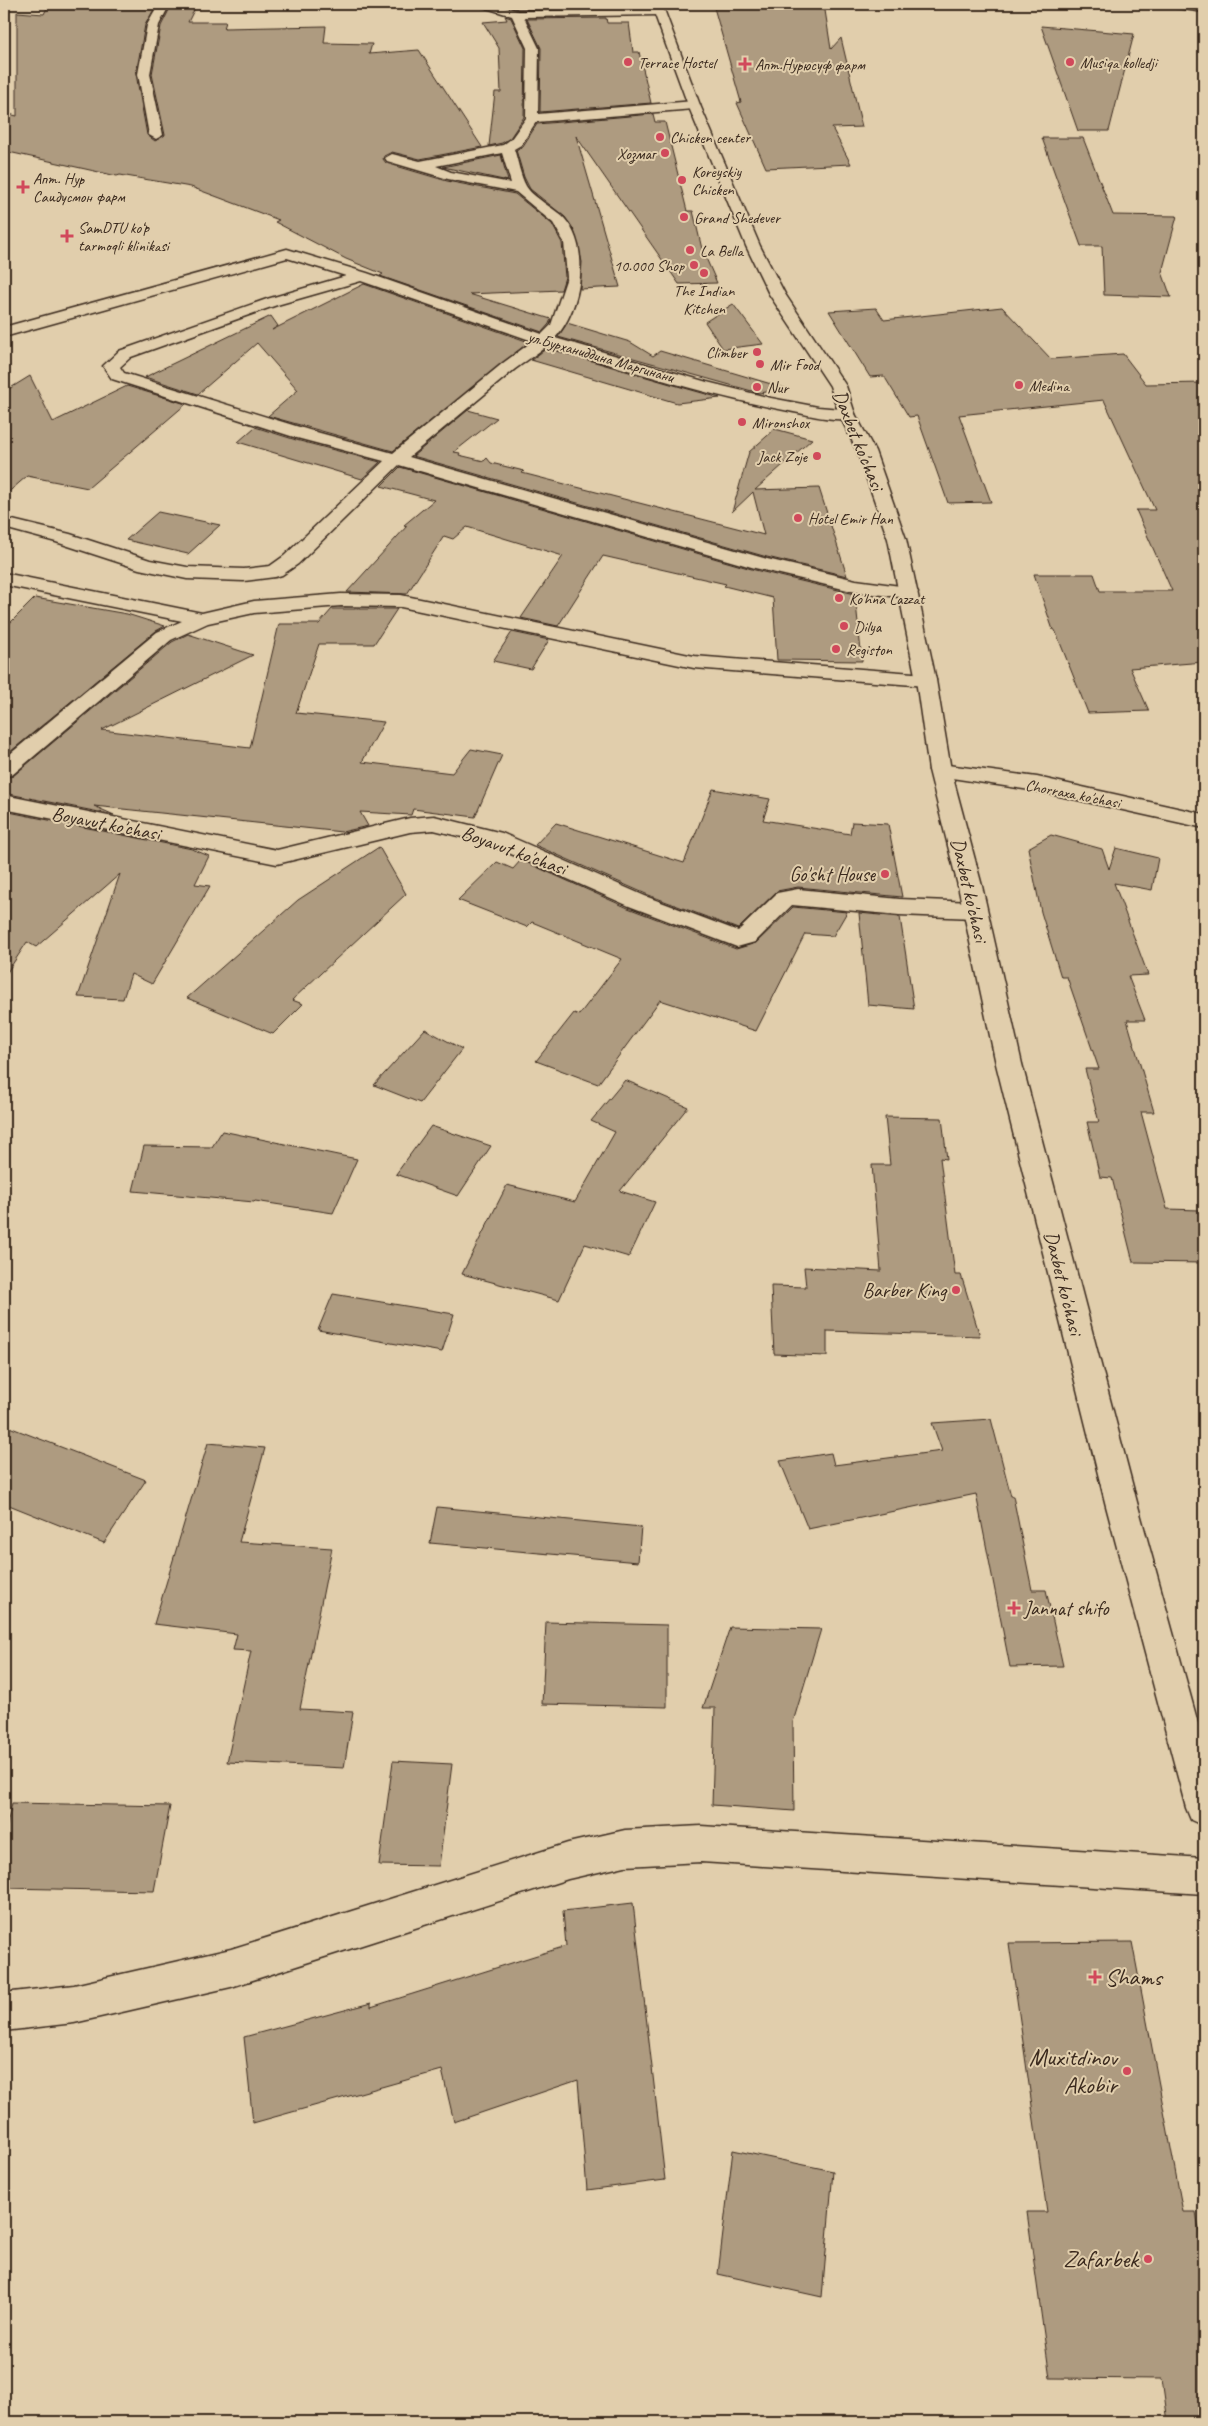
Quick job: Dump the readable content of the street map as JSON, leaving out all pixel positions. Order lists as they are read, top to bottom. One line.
{"streets":{"street":["ул.Бурханиддина Маргинани","Daxbet ko'chasi","Chorraxa ko'chasi","Boyavut ko'chasi"]},"crossings":[["ул.Бурханиддина Маргинани","Daxbet ko'chasi"],["Daxbet ko'chasi","Chorraxa ko'chasi"],["Daxbet ko'chasi","Boyavut ko'chasi"]],"places":{"other":["Terrace Hostel","Musiqa kolledji","Chicken center","Хозмаг","Koreyskiy Chicken","Grand Shedever","La Bella","10.000 Shop","The Indian Kitchen","Climber","Mir Food","Medina","Nur","Mironshox","Jack Zoje","Hotel Emir Han","Ko'hna Lazzat","Dilya","Registon","Go'sht House","Barber King","Muxitdinov Akobir","Zafarbek"],"health":["Апт.Нурюсуф фарм","Апт. Нур Саидусмон фарм","SamDTU ko‘p tarmoqli klinikasi","Jannat shifo","Shams"]}}
